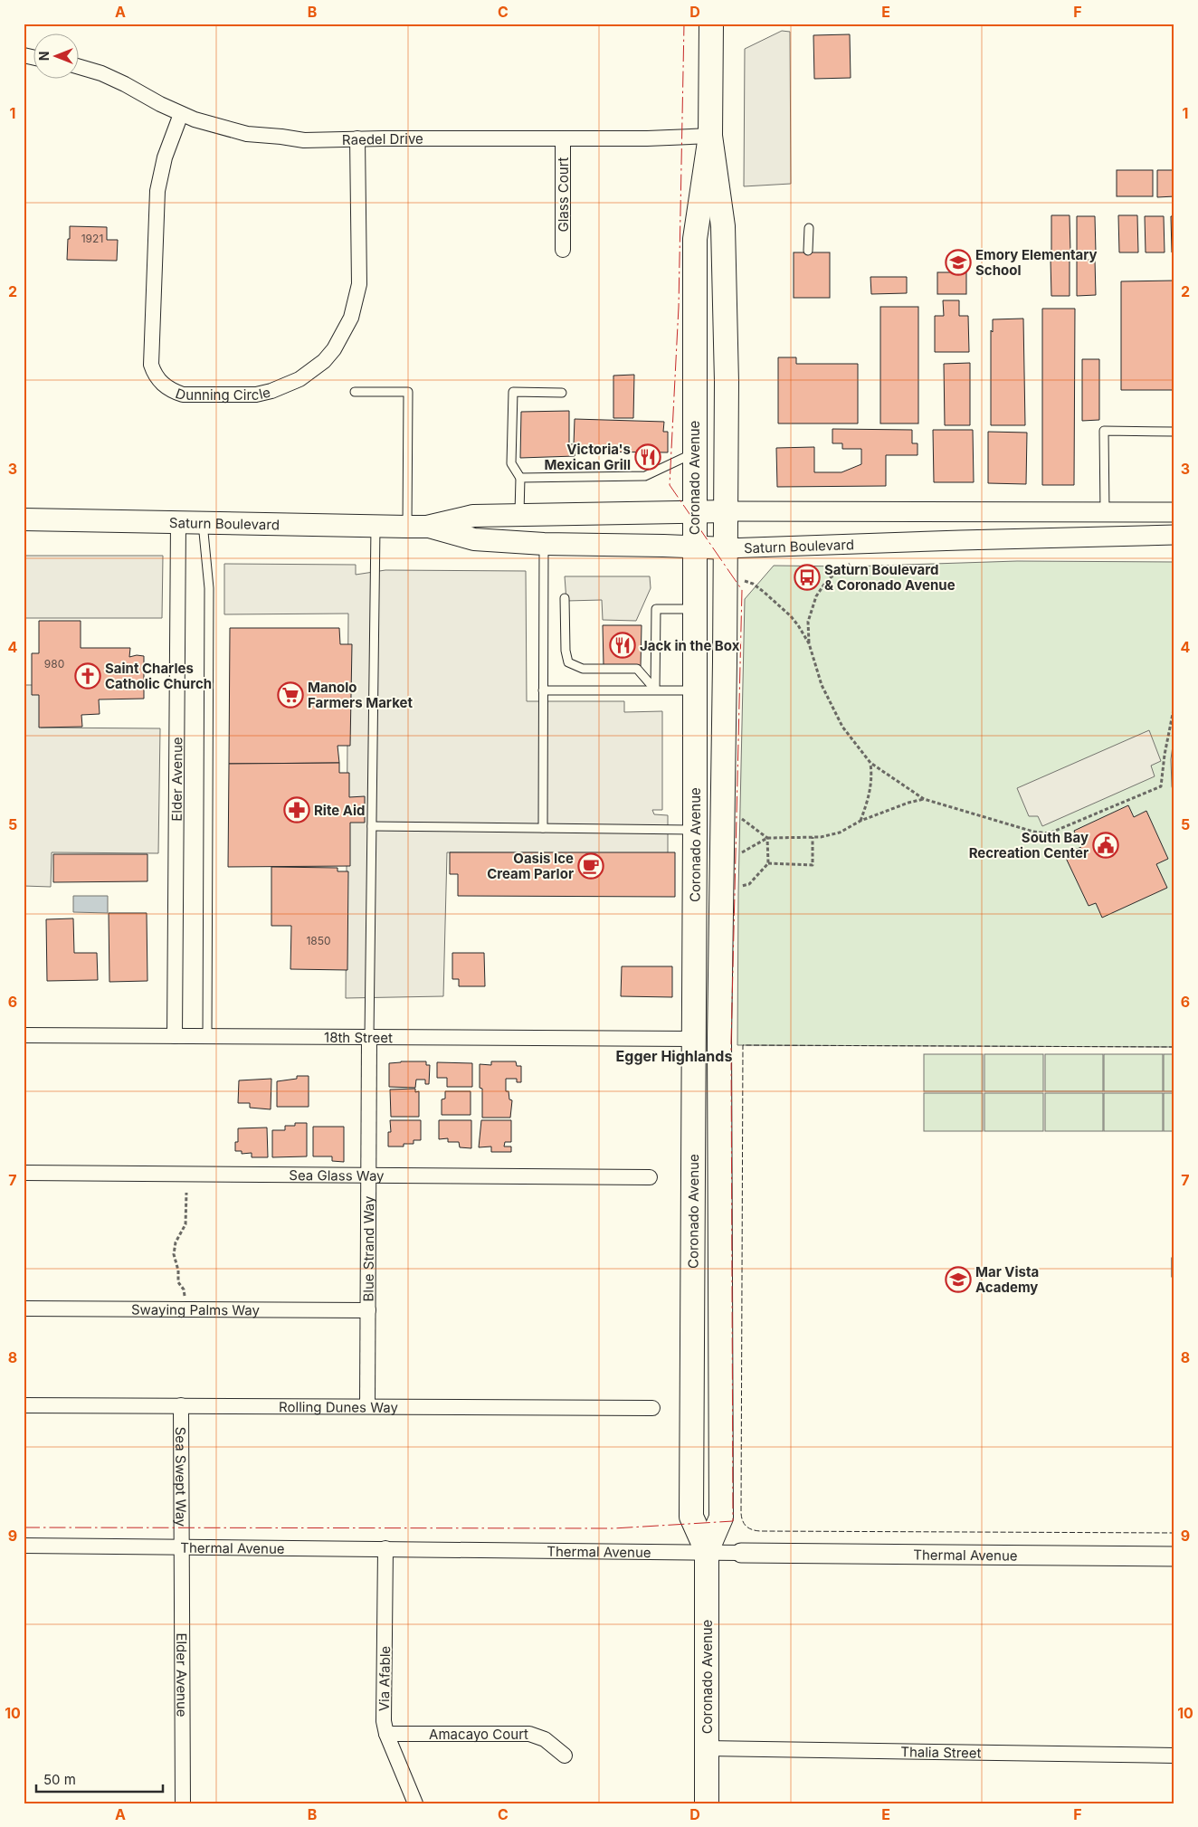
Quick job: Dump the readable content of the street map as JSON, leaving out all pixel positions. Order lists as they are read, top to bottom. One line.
{"streets":{"main road":["Coronado Avenue","Saturn Boulevard"],"street":["Raedel Drive","Glass Court","Dunning Circle","Elder Avenue","18th Street","Sea Glass Way","Blue Strand Way","Swaying Palms Way","Rolling Dunes Way","Sea Swept Way","Thermal Avenue","Via Afable","Amacayo Court","Thalia Street"]},"crossings":[["Raedel Drive","Glass Court"],["Raedel Drive","Dunning Circle"],["Raedel Drive","Coronado Avenue"],["Coronado Avenue","Saturn Boulevard"],["Coronado Avenue","18th Street"],["Coronado Avenue","Thermal Avenue"],["Coronado Avenue","Thalia Street"],["Saturn Boulevard","Elder Avenue"],["Elder Avenue","18th Street"],["Elder Avenue","Sea Swept Way"],["Elder Avenue","Thermal Avenue"],["18th Street","Blue Strand Way"],["Sea Glass Way","Blue Strand Way"],["Blue Strand Way","Swaying Palms Way"],["Blue Strand Way","Rolling Dunes Way"],["Rolling Dunes Way","Sea Swept Way"],["Sea Swept Way","Thermal Avenue"],["Thermal Avenue","Via Afable"],["Via Afable","Amacayo Court"]],"districts":["Egger Highlands"],"places":{"school or university":["Emory Elementary School","Mar Vista Academy"],"restaurant":["Victoria's Mexican Grill","Jack in the Box"],"bus stop":["Saturn Boulevard & Coronado Avenue"],"church":["Saint Charles Catholic Church"],"supermarket":["Manolo Farmers Market"],"pharmacy":["Rite Aid"],"public building":["South Bay Recreation Center"],"cafe":["Oasis Ice Cream Parlor"]},"house_numbers":["1921","980","1850"],"scale_bar":"50 m","north":"left","grid":{"columns":["A","B","C","D","E","F"],"rows":["1","2","3","4","5","6","7","8","9","10"]}}
